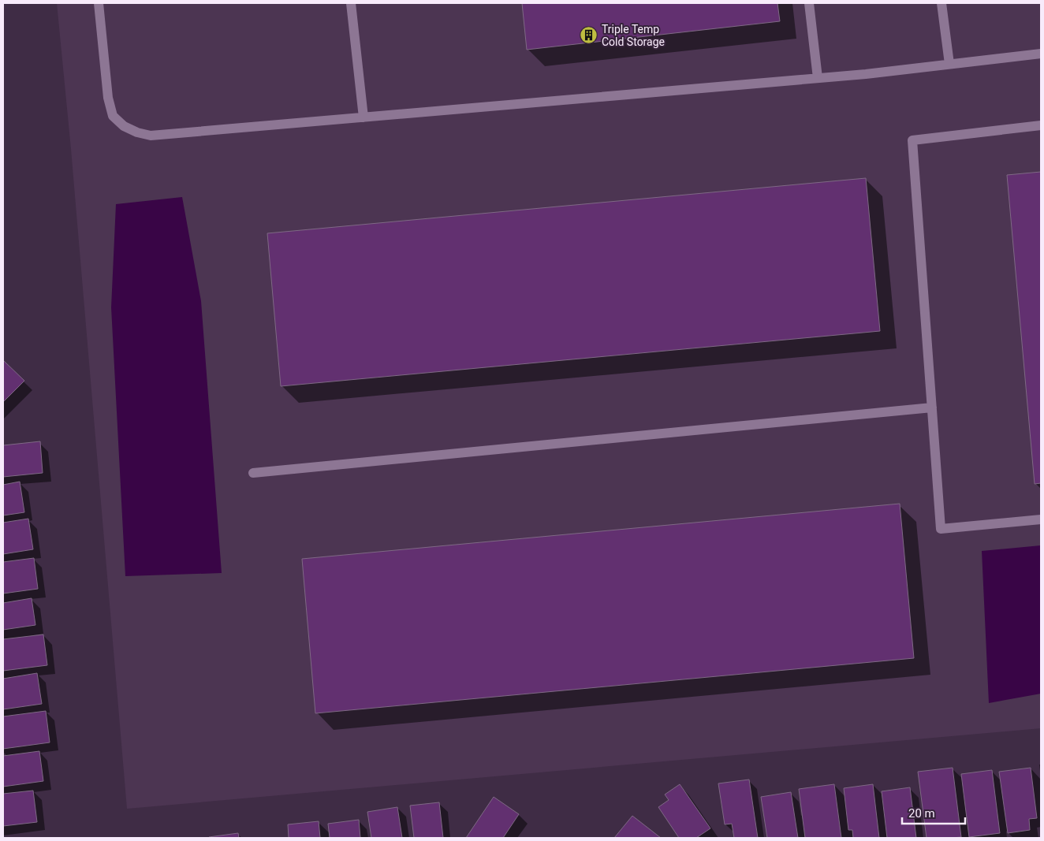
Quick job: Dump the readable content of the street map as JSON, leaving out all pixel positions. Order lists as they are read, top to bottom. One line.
{"places":{"building":["Triple Temp Cold Storage"]},"scale_bar":"20 m"}
